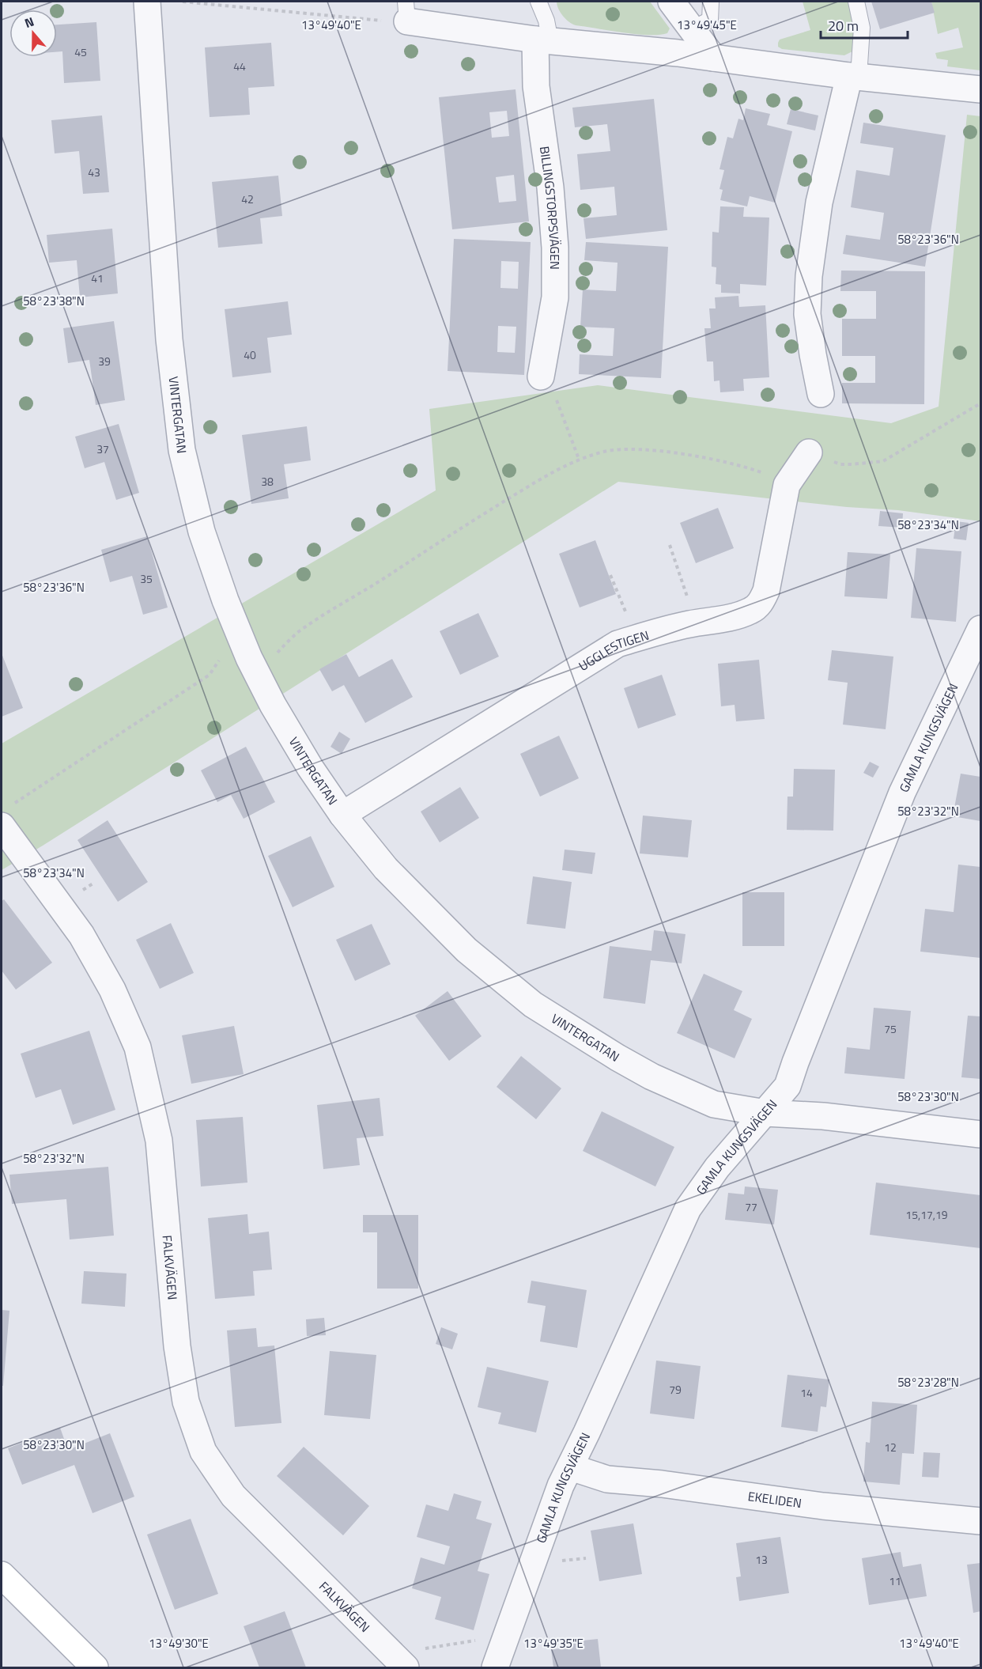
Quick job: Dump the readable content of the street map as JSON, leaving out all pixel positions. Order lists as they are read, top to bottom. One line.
{"streets":{"street":["BILLINGSTORPSVÄGEN","VINTERGATAN","UGGLESTIGEN","GAMLA KUNGSVÄGEN","FALKVÄGEN","EKELIDEN"]},"crossings":[["VINTERGATAN","UGGLESTIGEN"],["VINTERGATAN","GAMLA KUNGSVÄGEN"],["GAMLA KUNGSVÄGEN","EKELIDEN"]],"house_numbers":["45","44","43","42","41","40","39","37","38","35","75","77","15,17,19","79","14","12","13","11"],"scale_bar":"20 m","north":"top","coordinates":["13°49'40\"E","13°49'45\"E","58°23'36\"N","58°23'38\"N","58°23'34\"N","58°23'32\"N","58°23'30\"N","58°23'28\"N","13°49'30\"E","13°49'35\"E"]}
